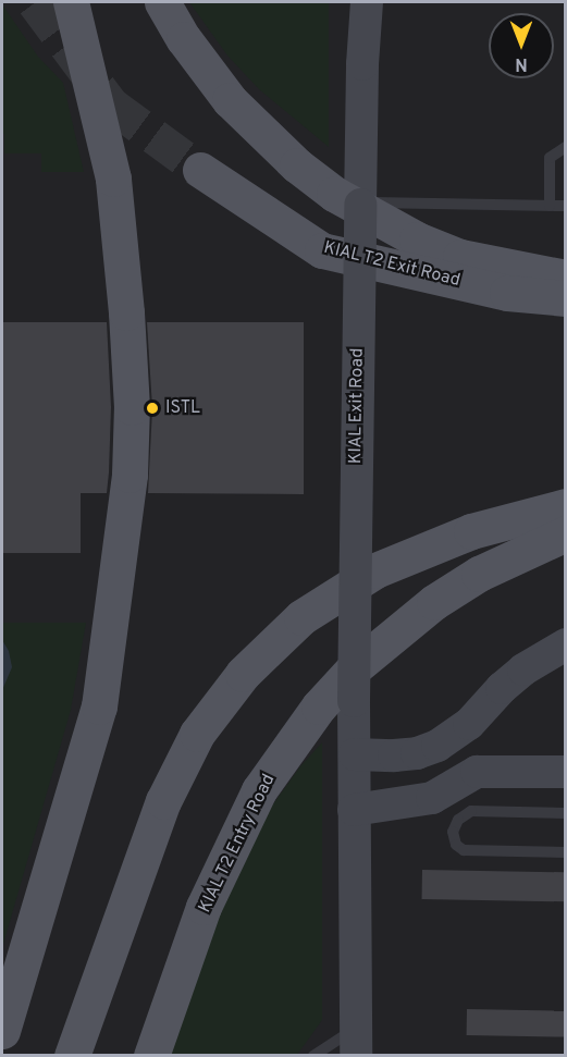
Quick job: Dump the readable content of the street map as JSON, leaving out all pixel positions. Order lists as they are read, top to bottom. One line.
{"streets":{"main road":["KIAL T2 Exit Road","KIAL Exit Road","KIAL T2 Entry Road"]},"places":["ISTL"],"north":"bottom"}
